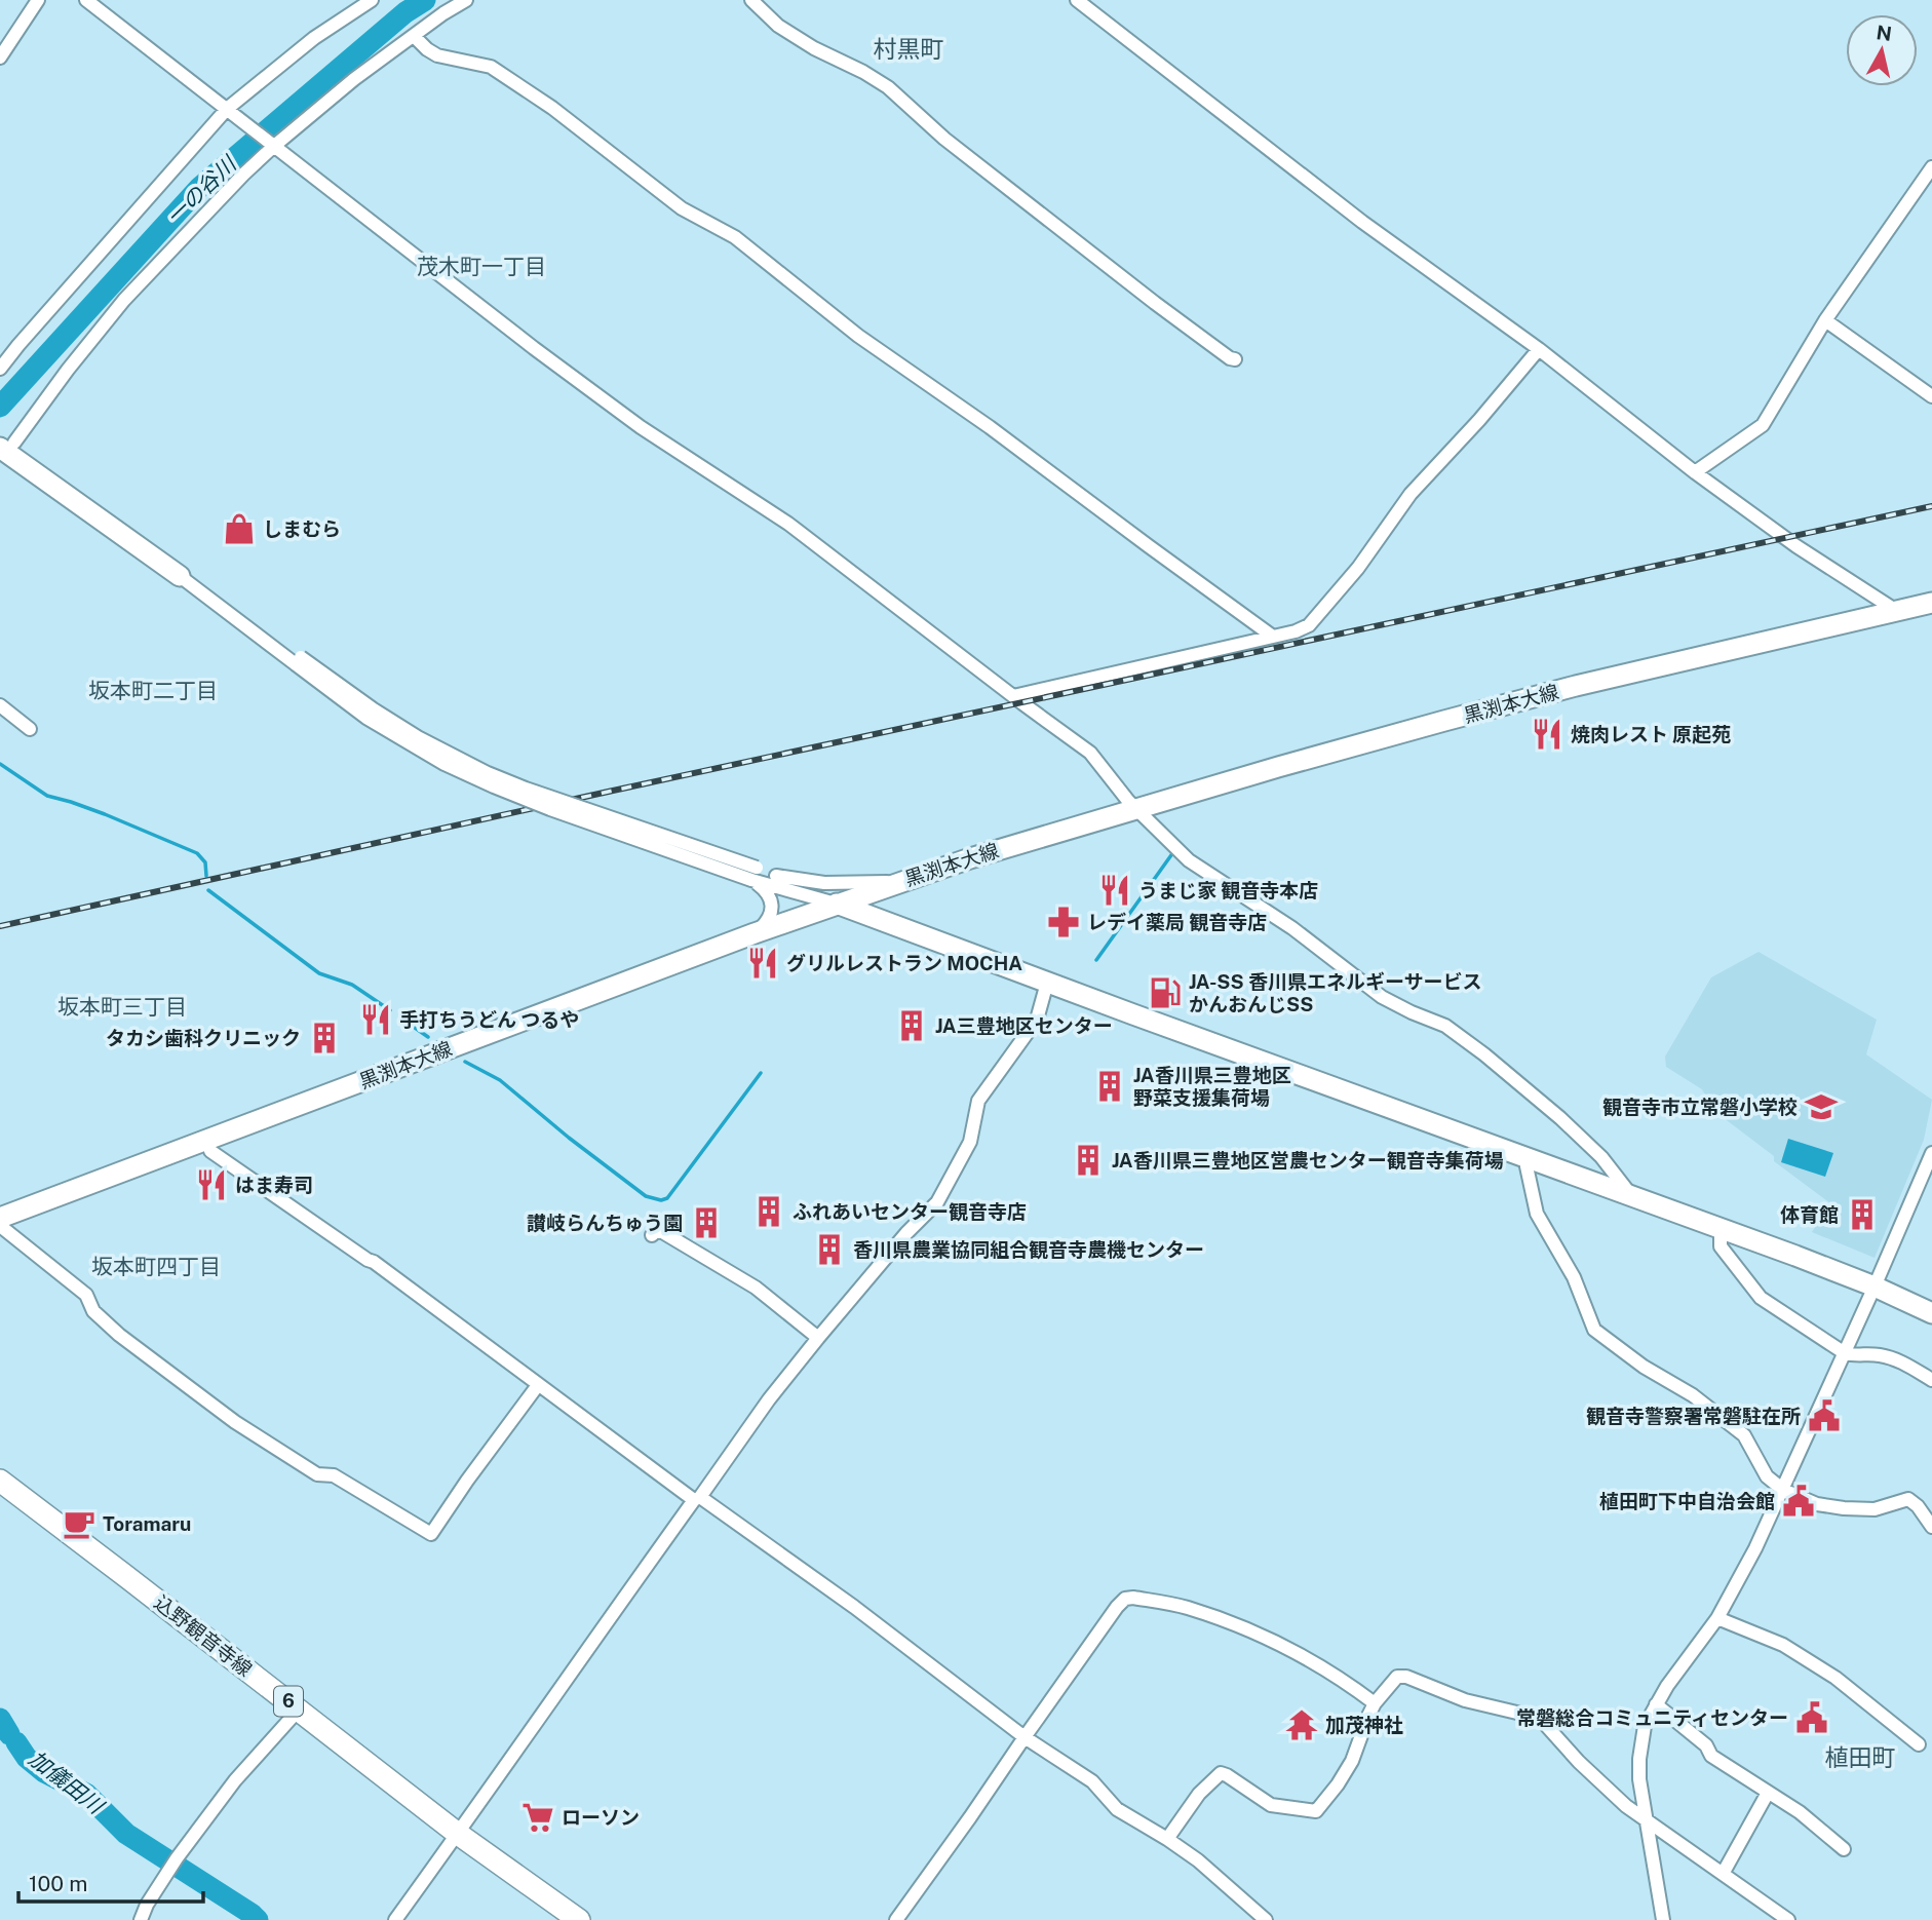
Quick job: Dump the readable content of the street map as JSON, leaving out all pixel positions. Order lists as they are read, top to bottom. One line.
{"streets":{"main road":["黒渕本大線","込野観音寺線","6"]},"districts":["村黒町","茂木町一丁目","坂本町二丁目","坂本町三丁目","坂本町四丁目","植田町"],"water":["一の谷川","加儀田川"],"places":{"shop":["しまむら"],"restaurant":["焼肉レスト 原起苑","うまじ家 観音寺本店","グリルレストラン MOCHA","手打ちうどん つるや","はま寿司"],"pharmacy":["レデイ薬局 観音寺店"],"fuel station":["JA-SS 香川県エネルギーサービス かんおんじSS"],"building":["JA三豊地区センター","タカシ歯科クリニック","JA香川県三豊地区 野菜支援集荷場","JA香川県三豊地区営農センター観音寺集荷場","ふれあいセンター観音寺店","体育館","讃岐らんちゅう園","香川県農業協同組合観音寺農機センター"],"school or university":["観音寺市立常磐小学校"],"public building":["観音寺警察署常磐駐在所","植田町下中自治会館","常磐総合コミュニティセンター"],"cafe":["Toramaru"],"temple":["加茂神社"],"supermarket":["ローソン"]},"scale_bar":"100 m","north":"top"}
